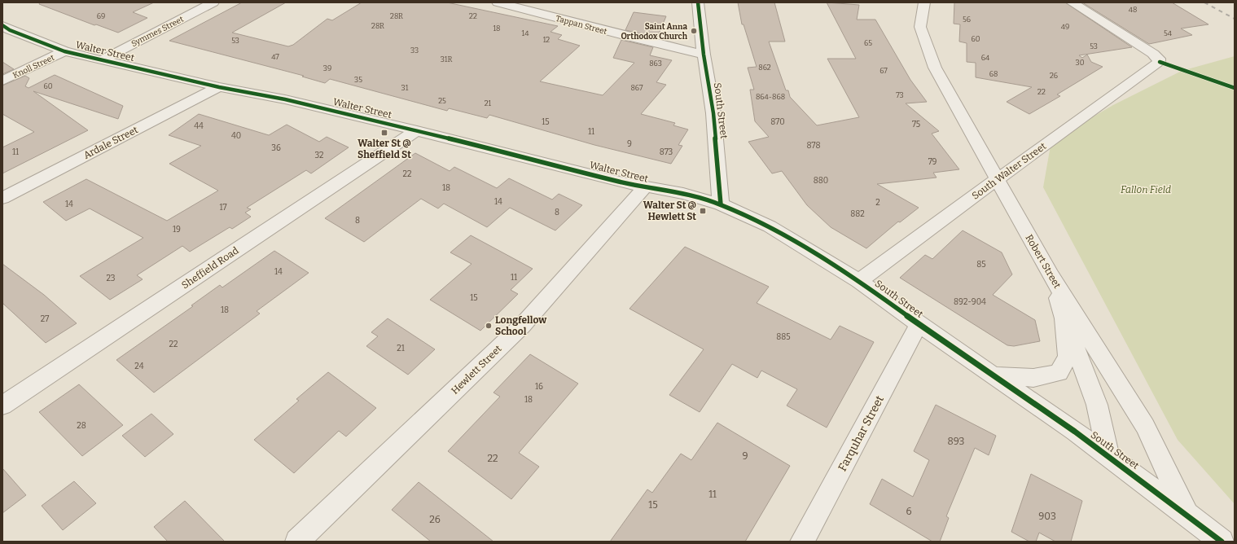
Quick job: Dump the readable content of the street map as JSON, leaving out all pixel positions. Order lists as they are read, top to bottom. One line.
{"streets":{"street":["Tappan Street","Symmes Street","Walter Street","Knoll Street","South Street","Ardale Street","South Walter Street","Robert Street","Sheffield Road","Hewlett Street","Farquhar Street"]},"crossings":[["Tappan Street","South Street"],["Symmes Street","Walter Street"],["Walter Street","Knoll Street"],["Walter Street","South Street"],["Walter Street","Ardale Street"],["Walter Street","Sheffield Road"],["Walter Street","Hewlett Street"],["South Street","South Walter Street"],["South Street","Robert Street"],["South Street","Farquhar Street"],["South Walter Street","Robert Street"]],"parks":["Fallon Field"],"places":{"other":["Saint Anna Orthodox Church","Longfellow School"],"transit":["Walter St @ Sheffield St","Walter St @ Hewlett St"]},"house_numbers":["48","69","28R","22","56","28R","49","18","14","54","60","12","53","65","53","33","47","64","31R","30","863","862","39","67","68","26","35","60","31","867","22","73","864-868","25","21","15","870","75","44","11","40","9","878","36","11","873","32","79","22","880","18","14","2","14","17","8","882","8","19","85","14","11","23","15","892-904","18","27","885","22","21","24","16","18","28","893","9","22","11","15","6","903","26"]}
